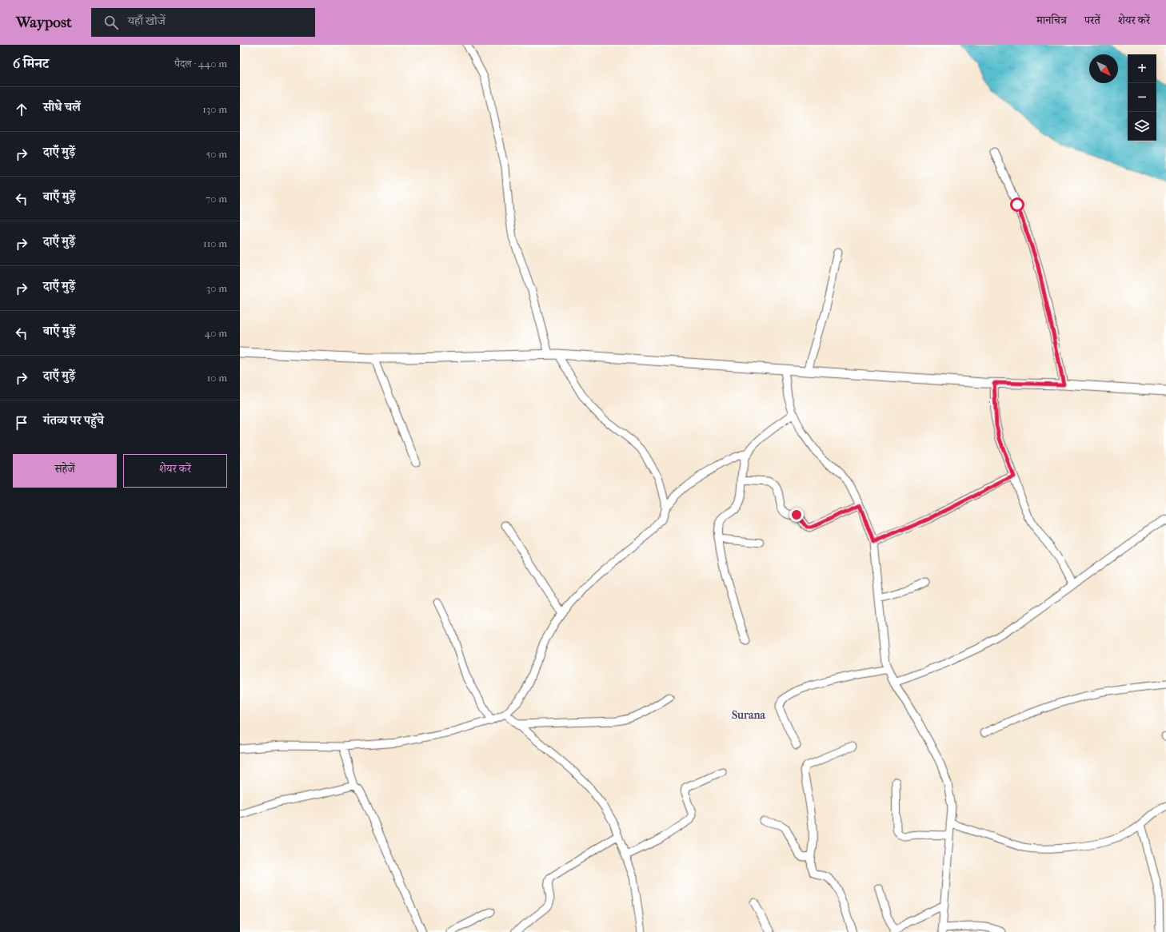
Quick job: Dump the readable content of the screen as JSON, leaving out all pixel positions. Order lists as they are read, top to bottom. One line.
{"districts":["Surana"],"north":"bottom right","page":{"header":"Waypost","search":"यहाँ खोजें","nav":["मानचित्र","परतें","शेयर करें"],"heading":["6 मिनट","पैदल · 440 m"],"map_buttons":["+","−"],"list":[["सीधे चलें","130 m"],["दाएँ मुड़ें","50 m"],["बाएँ मुड़ें","70 m"],["दाएँ मुड़ें","110 m"],["दाएँ मुड़ें","30 m"],["बाएँ मुड़ें","40 m"],["दाएँ मुड़ें","10 m"],"गंतव्य पर पहुँचे"],"buttons":["सहेजें","शेयर करें"]}}
